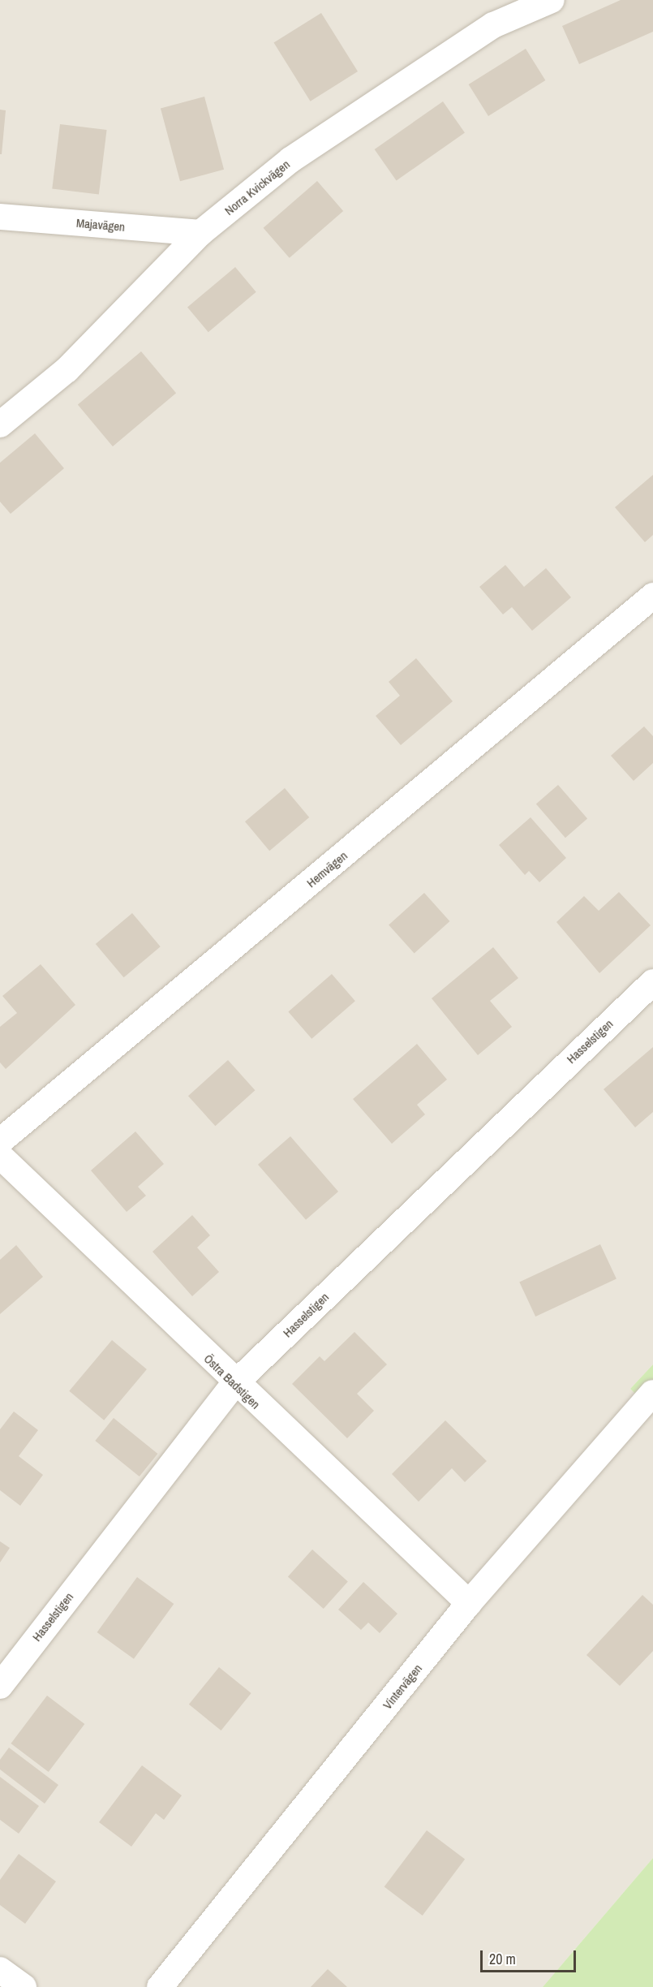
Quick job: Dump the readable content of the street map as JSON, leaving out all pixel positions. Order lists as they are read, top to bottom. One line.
{"streets":{"street":["Norra Kvickvägen","Majavägen","Hemvägen","Hasselstigen","Östra Badstigen","Vintervägen"]},"crossings":[["Norra Kvickvägen","Majavägen"],["Hasselstigen","Östra Badstigen"],["Östra Badstigen","Vintervägen"]],"scale_bar":"20 m"}
